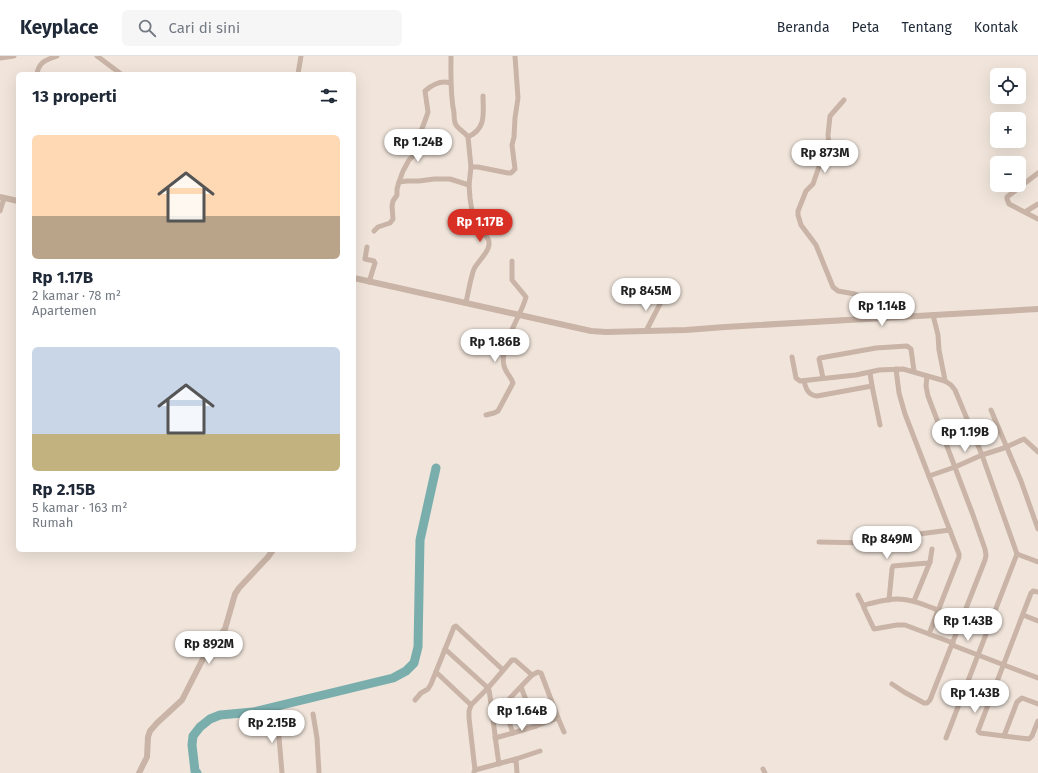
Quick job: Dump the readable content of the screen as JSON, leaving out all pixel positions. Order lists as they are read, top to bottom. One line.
{"page":{"header":"Keyplace","search":"Cari di sini","nav":["Beranda","Peta","Tentang","Kontak"],"map_buttons":["+","−"],"heading":"13 properti","list":[{"name":"Rp 1.17B","note":"2 kamar · 78 m² · Apartemen"},{"name":"Rp 2.15B","note":"5 kamar · 163 m² · Rumah"}],"price":["Rp 1.24B","Rp 873M","Rp 1.17B","Rp 845M","Rp 1.14B","Rp 1.86B","Rp 1.19B","Rp 849M","Rp 1.43B","Rp 892M","Rp 1.43B","Rp 1.64B","Rp 2.15B"]}}
